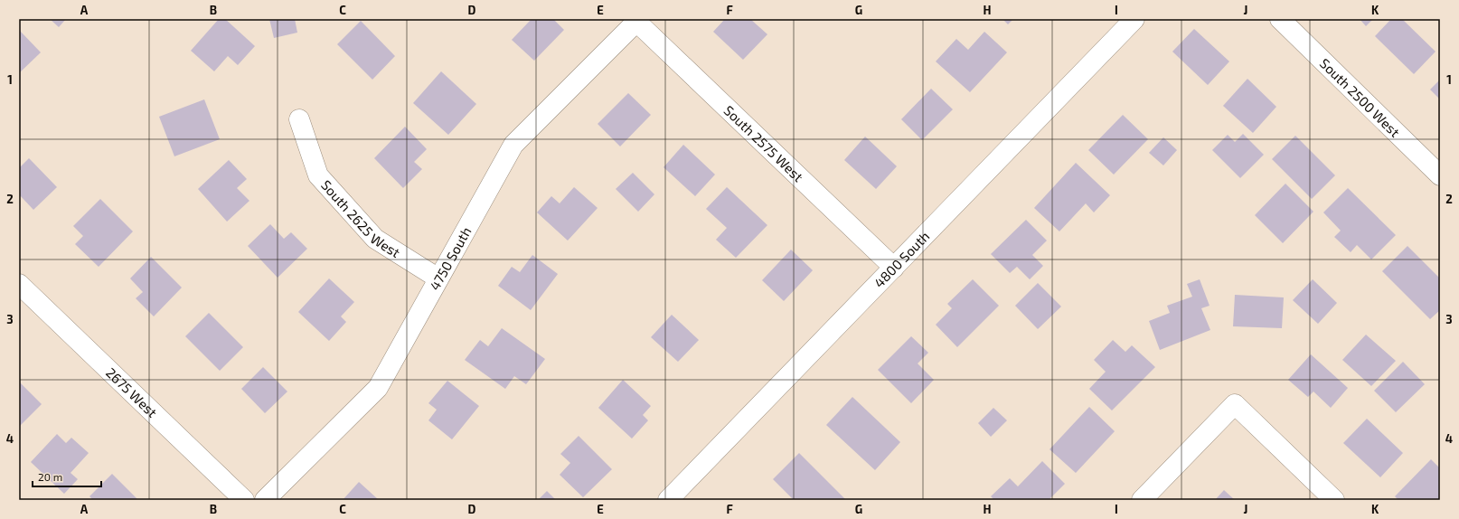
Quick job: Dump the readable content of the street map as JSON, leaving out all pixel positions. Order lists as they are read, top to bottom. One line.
{"streets":{"street":["South 2500 West","South 2575 West","South 2625 West","4750 South","4800 South","2675 West"]},"crossings":[["South 2575 West","4750 South"],["South 2575 West","4800 South"],["South 2625 West","4750 South"]],"scale_bar":"20 m","grid":{"columns":["A","B","C","D","E","F","G","H","I","J","K"],"rows":["1","2","3","4"]}}
